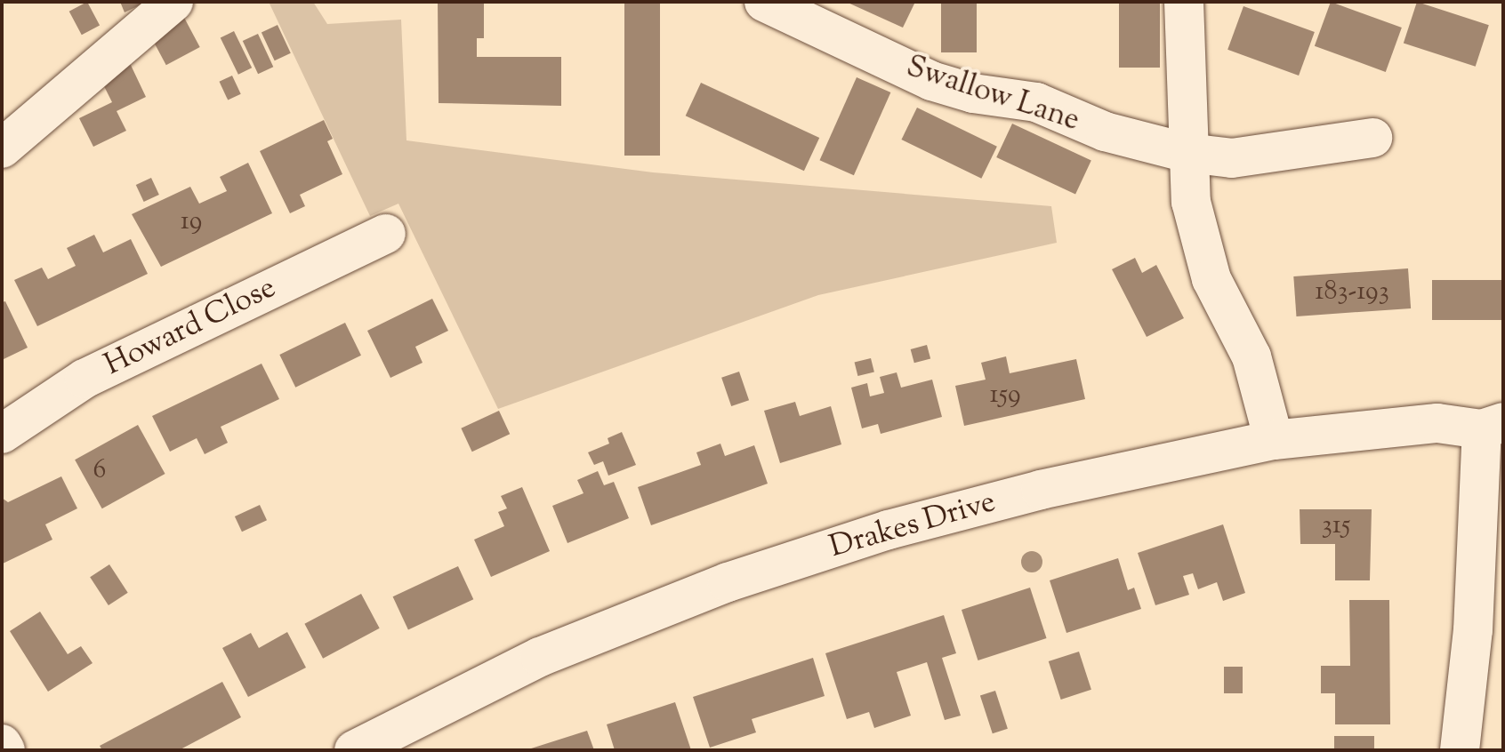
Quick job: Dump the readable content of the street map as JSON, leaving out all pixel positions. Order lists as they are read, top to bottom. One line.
{"streets":{"street":["Swallow Lane","Howard Close","Drakes Drive"]},"house_numbers":["19","183-193","159","6","315"]}
